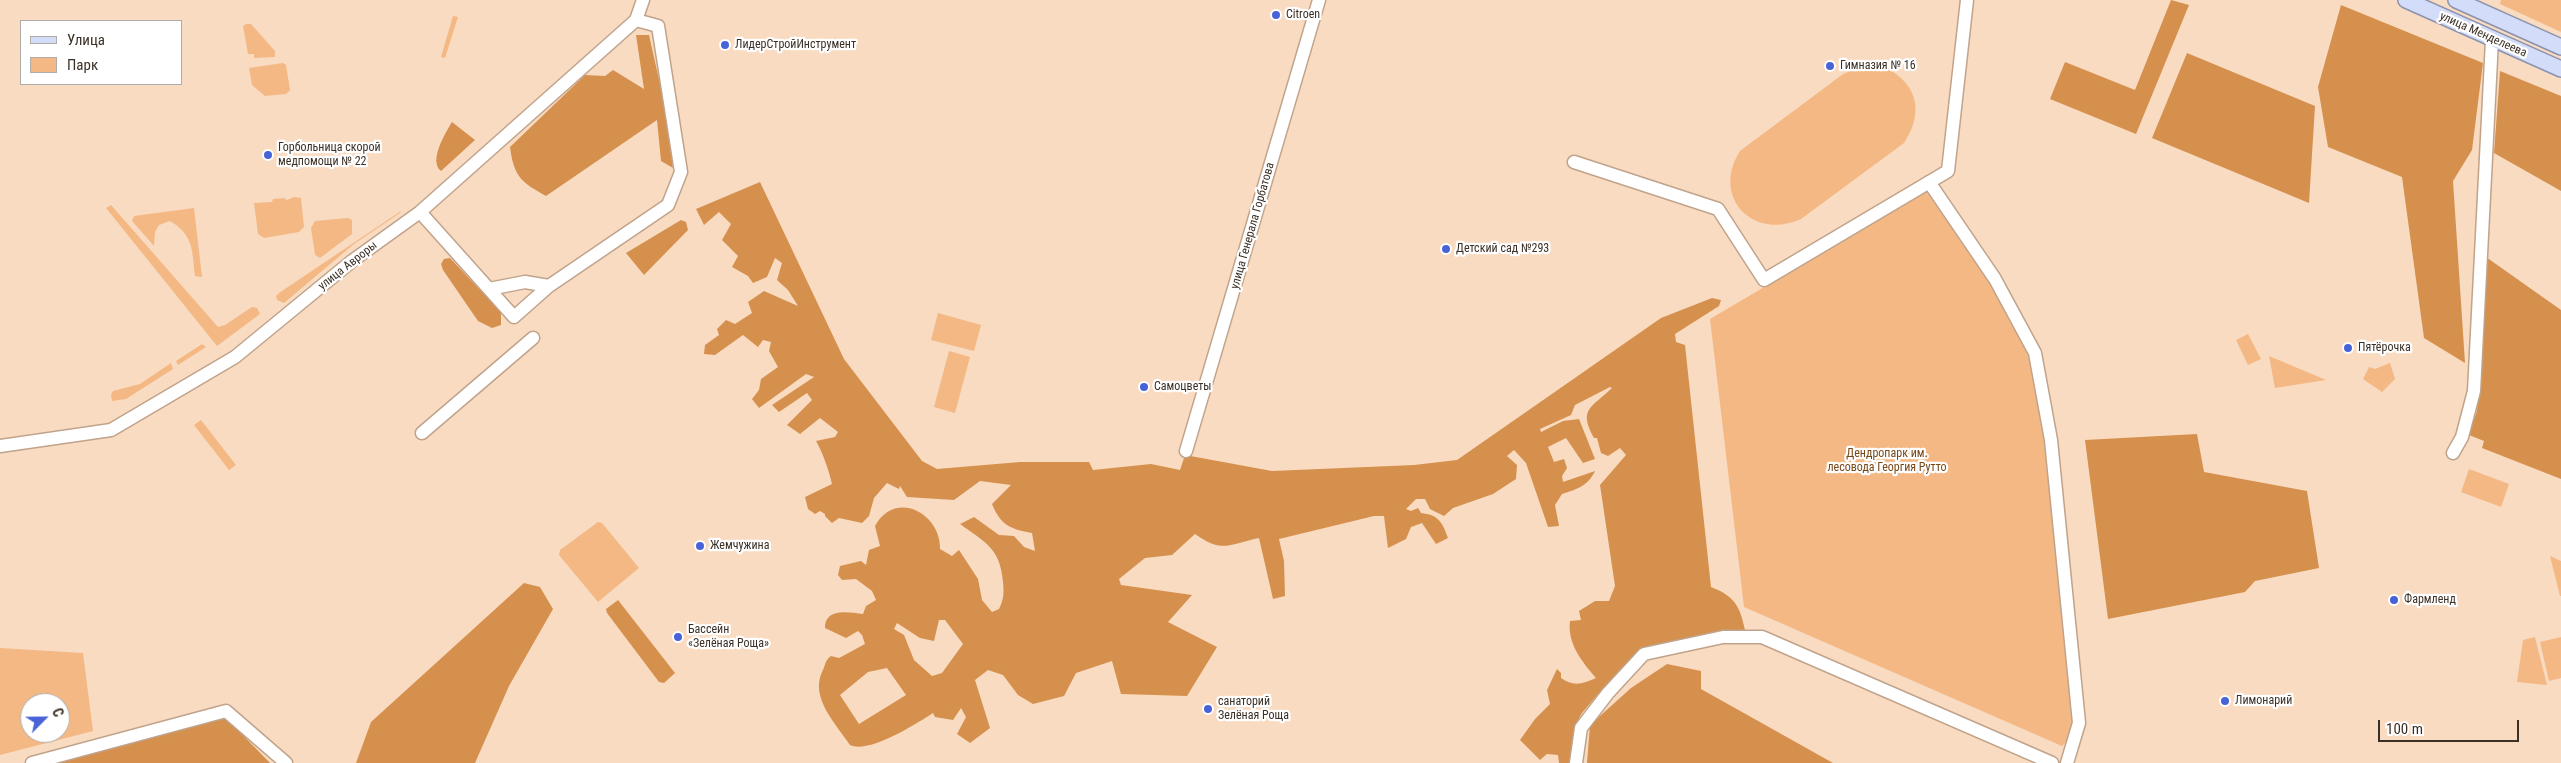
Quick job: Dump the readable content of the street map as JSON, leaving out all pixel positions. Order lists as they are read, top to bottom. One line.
{"streets":{"main road":["улица Менделеева"],"street":["улица Генерала Горбатова","улица Авроры"]},"parks":["Дендропарк им. лесовода Георгия Рутто"],"places":["Citroen","ЛидерСтройИнструмент","Гимназия № 16","Горбольница скорой медпомощи № 22","Детский сад №293","Пятёрочка","Самоцветы","Жемчужина","Фармленд","Бассейн «Зелёная Роща»","Лимонарий","санаторий Зелёная Роща"],"legend":["Улица","Парк"],"scale_bar":"100 m","north":"top right"}
